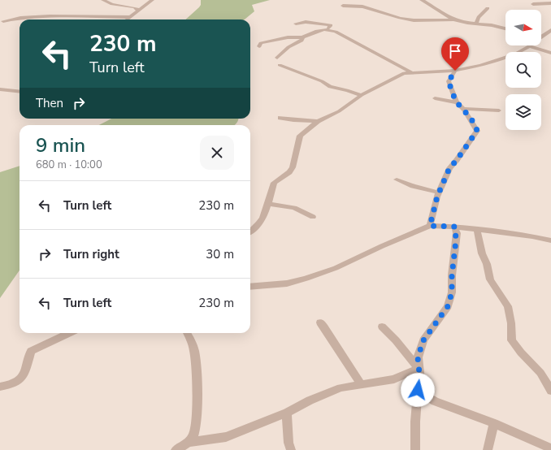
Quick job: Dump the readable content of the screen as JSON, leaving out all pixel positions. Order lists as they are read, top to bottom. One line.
{"north":"right","page":{"turn":["230 m","Turn left"],"then":"Then","heading":["9 min","680 m · 10:00"],"list":[{"name":"Turn left","value":"230 m"},{"name":"Turn right","value":"30 m"},{"name":"Turn left","value":"230 m"}]}}
